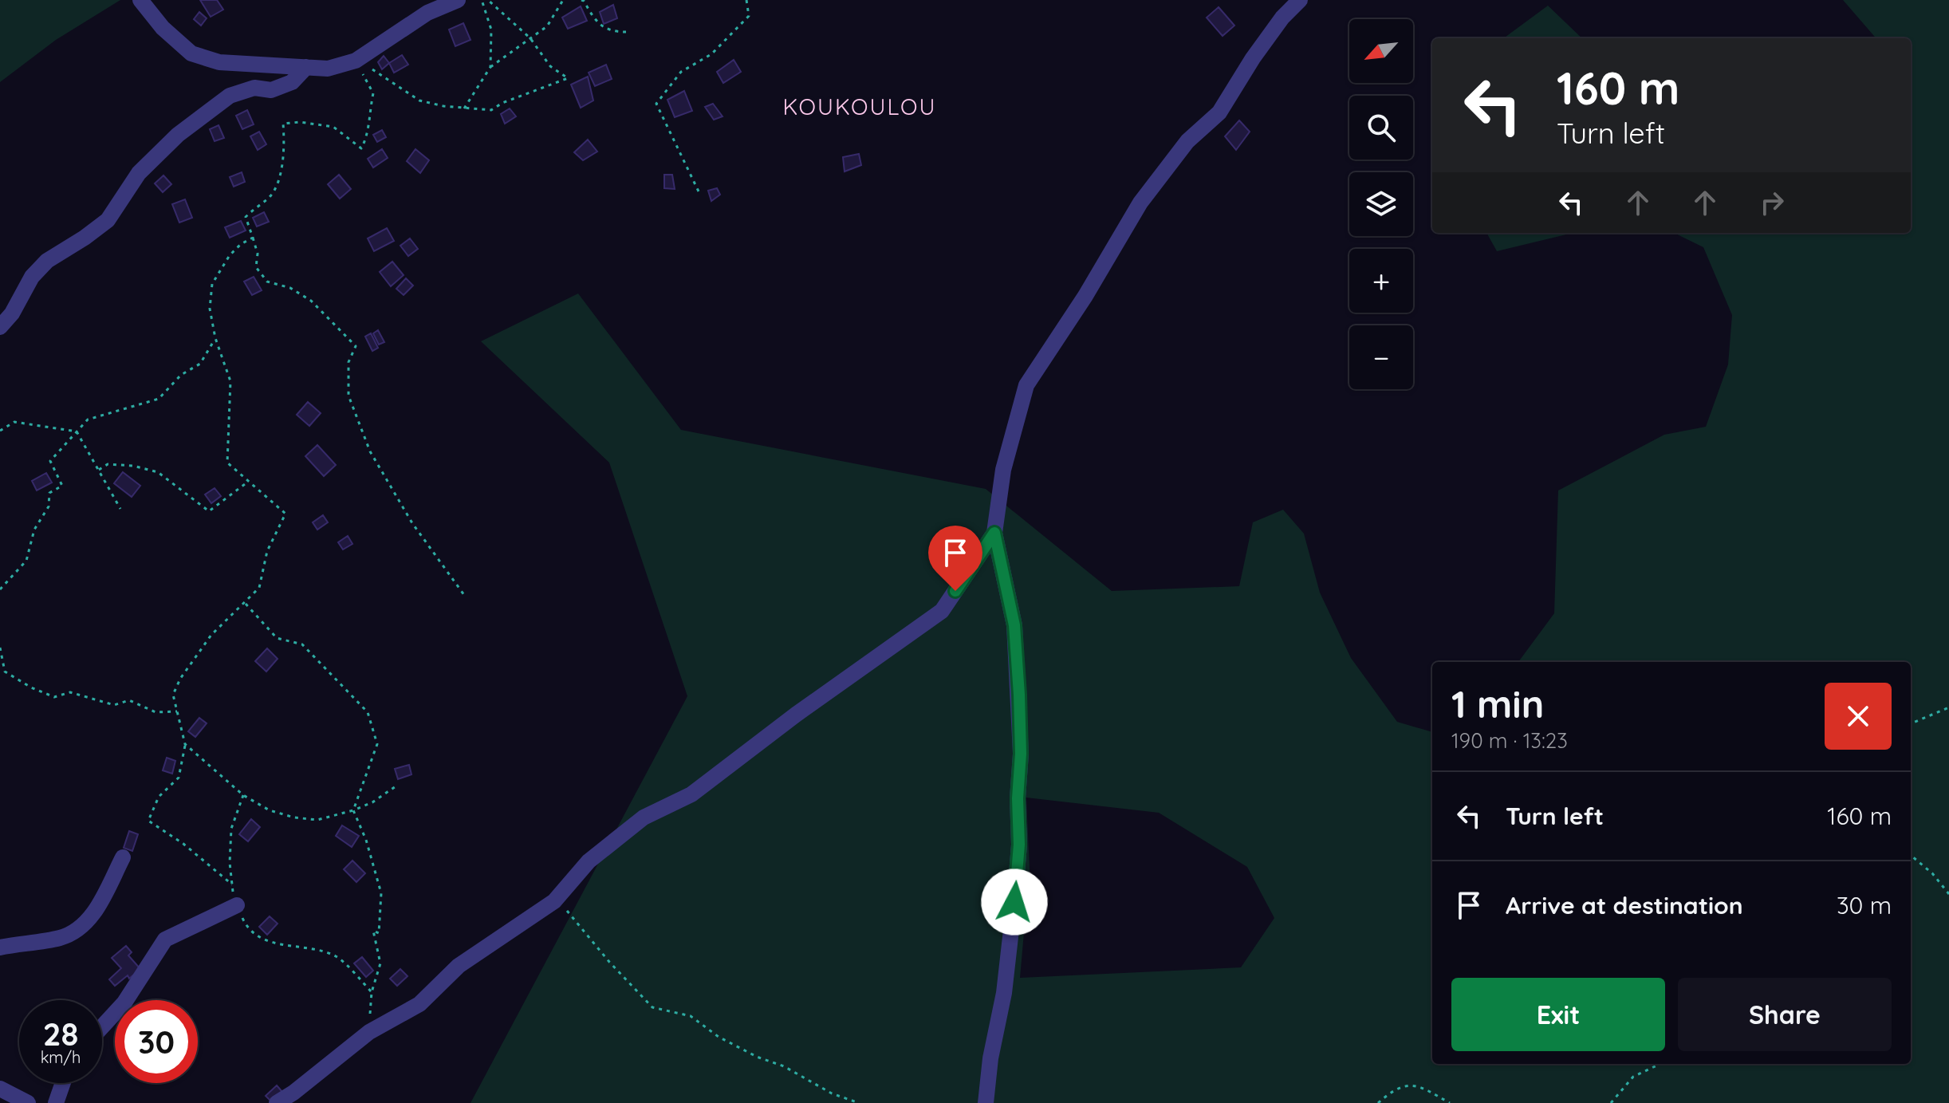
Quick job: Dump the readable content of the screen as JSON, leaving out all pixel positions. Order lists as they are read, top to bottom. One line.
{"districts":["KOUKOULOU"],"north":"bottom left","page":{"map_buttons":["+","−"],"turn":["160 m","Turn left"],"heading":["1 min","190 m · 13:23"],"list":[{"name":"Turn left","value":"160 m"},{"name":"Arrive at destination","value":"30 m"}],"buttons":["Exit","Share"],"speed":"28 km/h","limit":"30"}}
